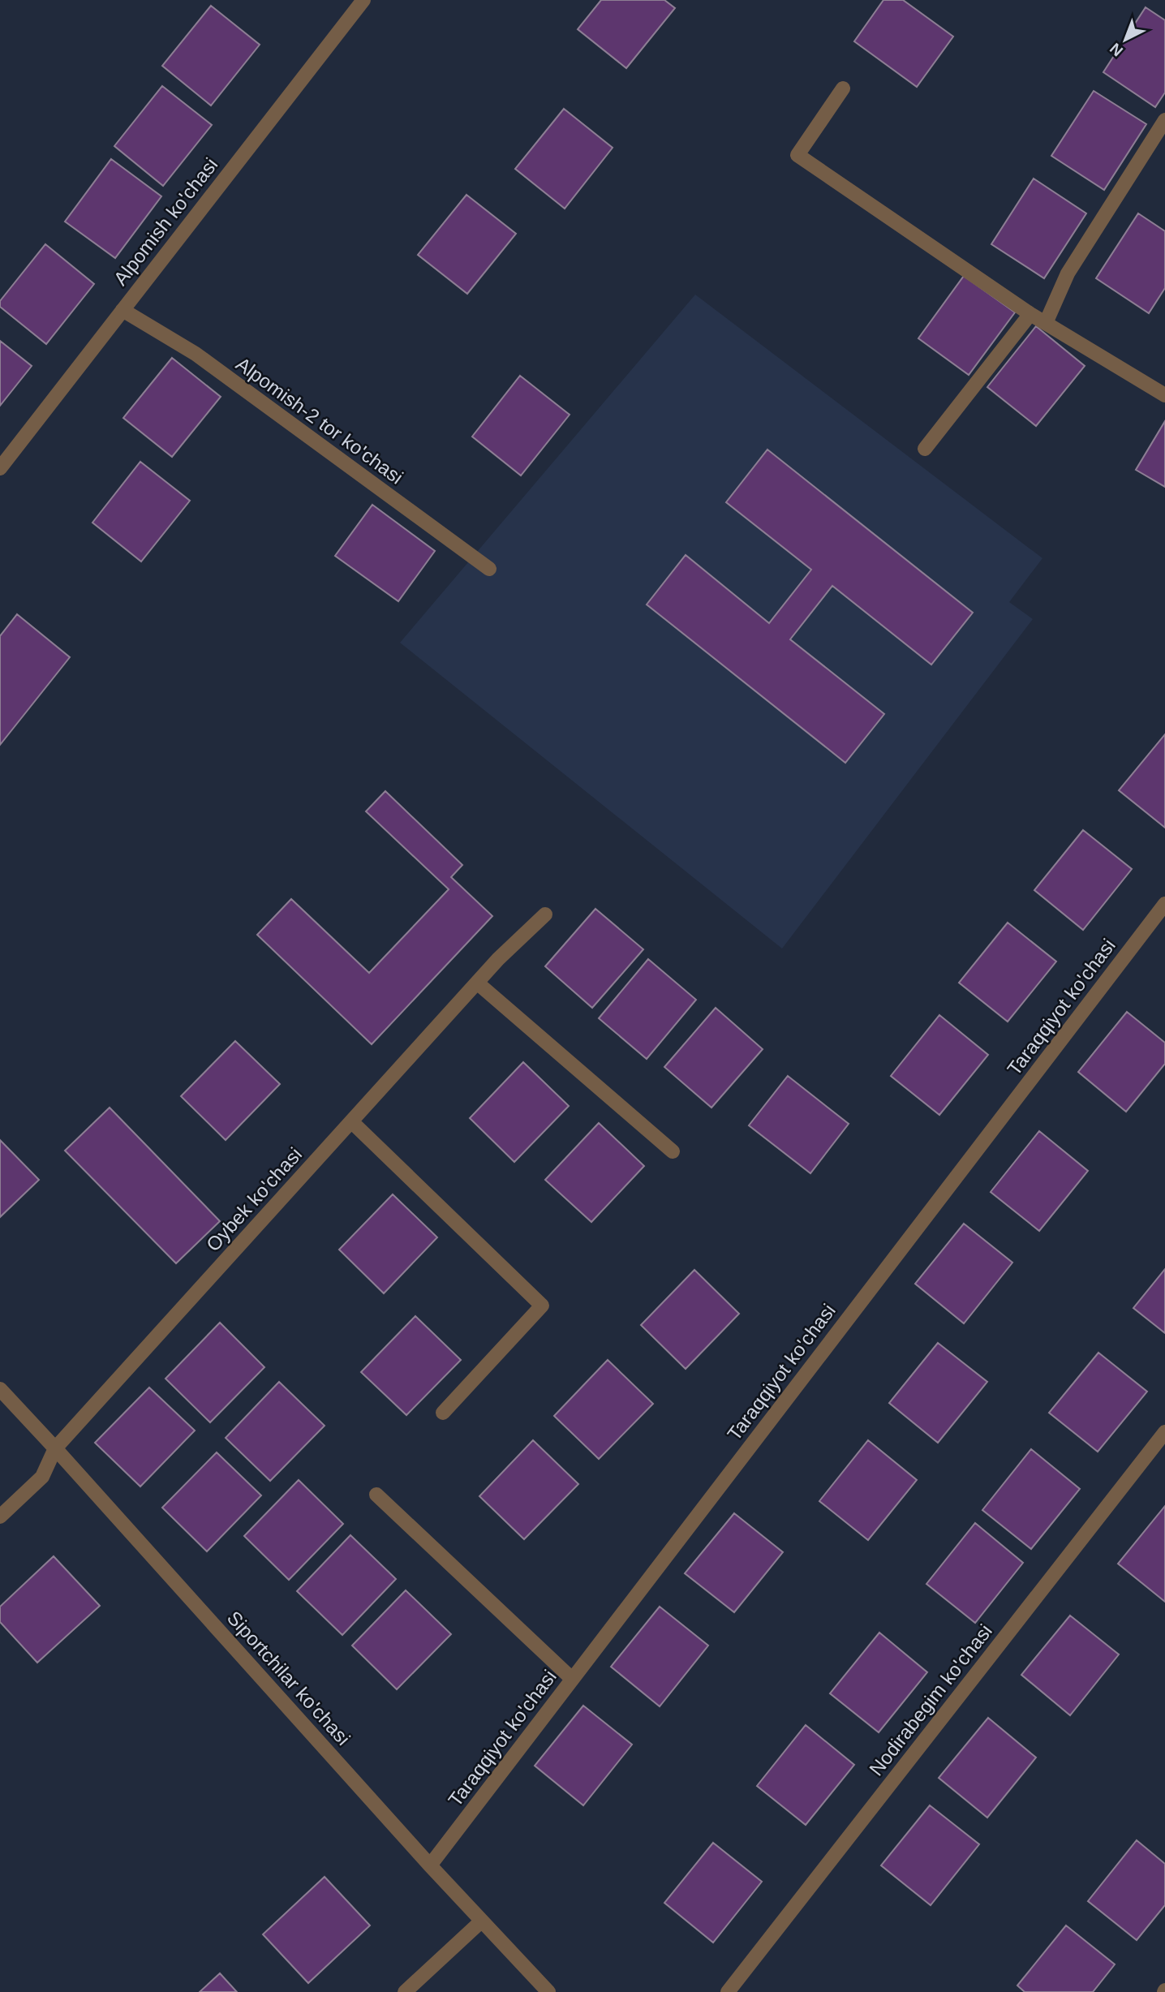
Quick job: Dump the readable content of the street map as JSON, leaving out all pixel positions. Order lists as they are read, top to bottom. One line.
{"streets":{"street":["Alpomish ko'chasi","Alpomish-2 tor ko'chasi","Taraqqiyot ko'chasi","Oybek ko'chasi","Siportchilar ko'chasi","Nodirabegim ko'chasi"]},"crossings":[["Alpomish ko'chasi","Alpomish-2 tor ko'chasi"],["Taraqqiyot ko'chasi","Siportchilar ko'chasi"],["Oybek ko'chasi","Siportchilar ko'chasi"]],"north":"bottom left"}
